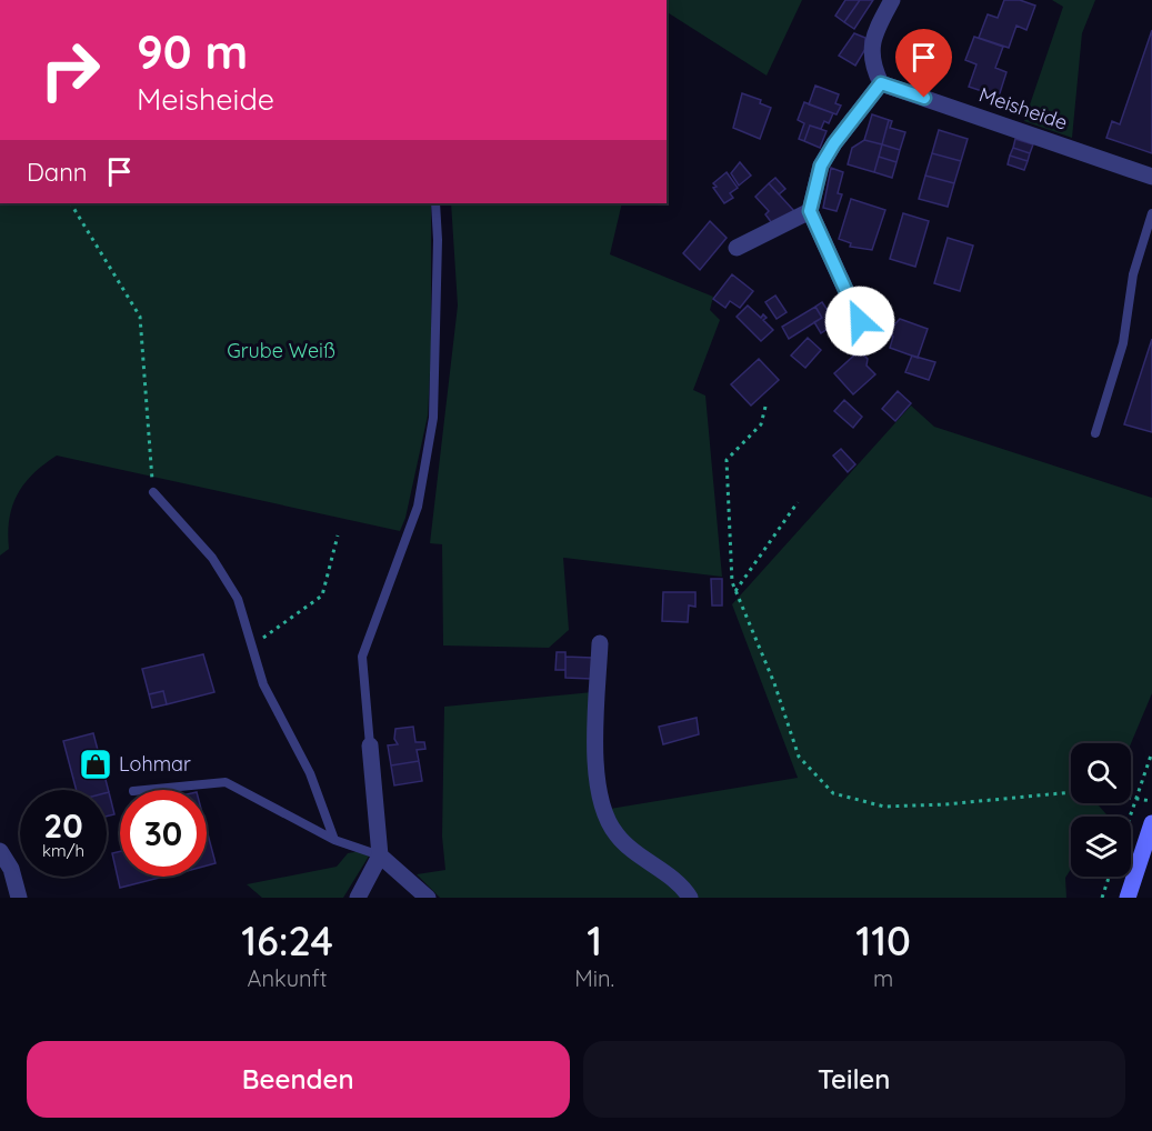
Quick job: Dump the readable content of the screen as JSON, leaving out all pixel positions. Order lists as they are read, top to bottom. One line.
{"streets":{"street":["Meisheide"]},"parks":["Grube Weiß"],"places":{"shop":["Lohmar"]},"page":{"turn":["90 m","Meisheide"],"then":"Dann","speed":"20 km/h","limit":"30","eta":["16:24","Ankunft","1","Min.","110","m"],"buttons":["Beenden","Teilen"]}}
